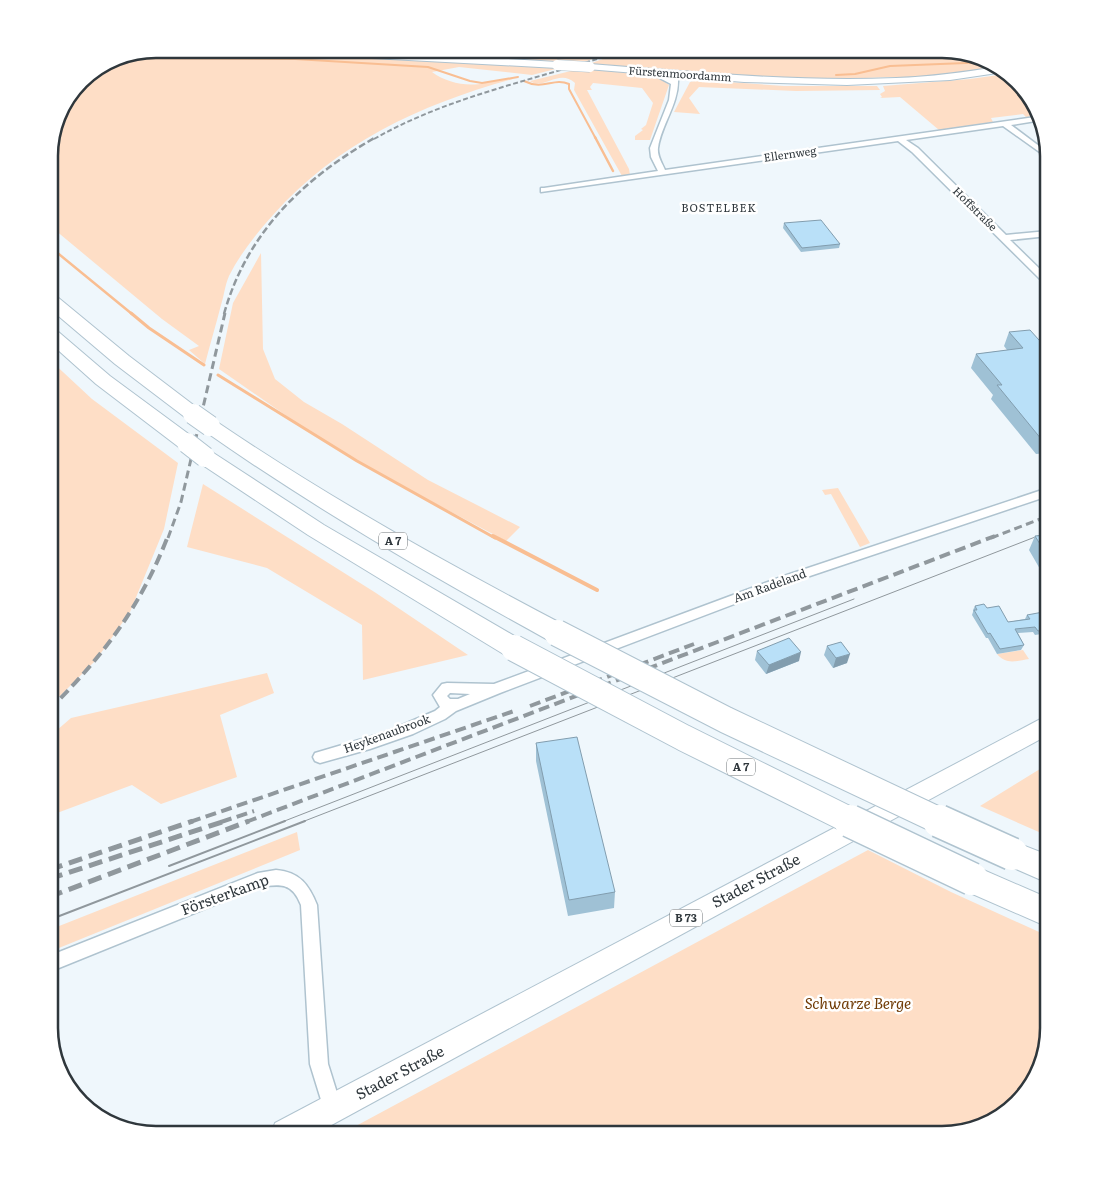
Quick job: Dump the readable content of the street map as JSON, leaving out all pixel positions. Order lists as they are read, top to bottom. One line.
{"streets":{"highway":["A 7"],"main road":["Fürstenmoordamm","Stader Straße","B 73"],"street":["Ellernweg","Hoffstraße","Am Radeland","Heykenaubrook","Försterkamp"]},"crossings":[["Ellernweg","Hoffstraße"],["Am Radeland","Heykenaubrook"],["Stader Straße","Försterkamp"],["Stader Straße","B 73"],["Försterkamp","B 73"]],"districts":["BOSTELBEK"],"parks":["Schwarze Berge"]}
